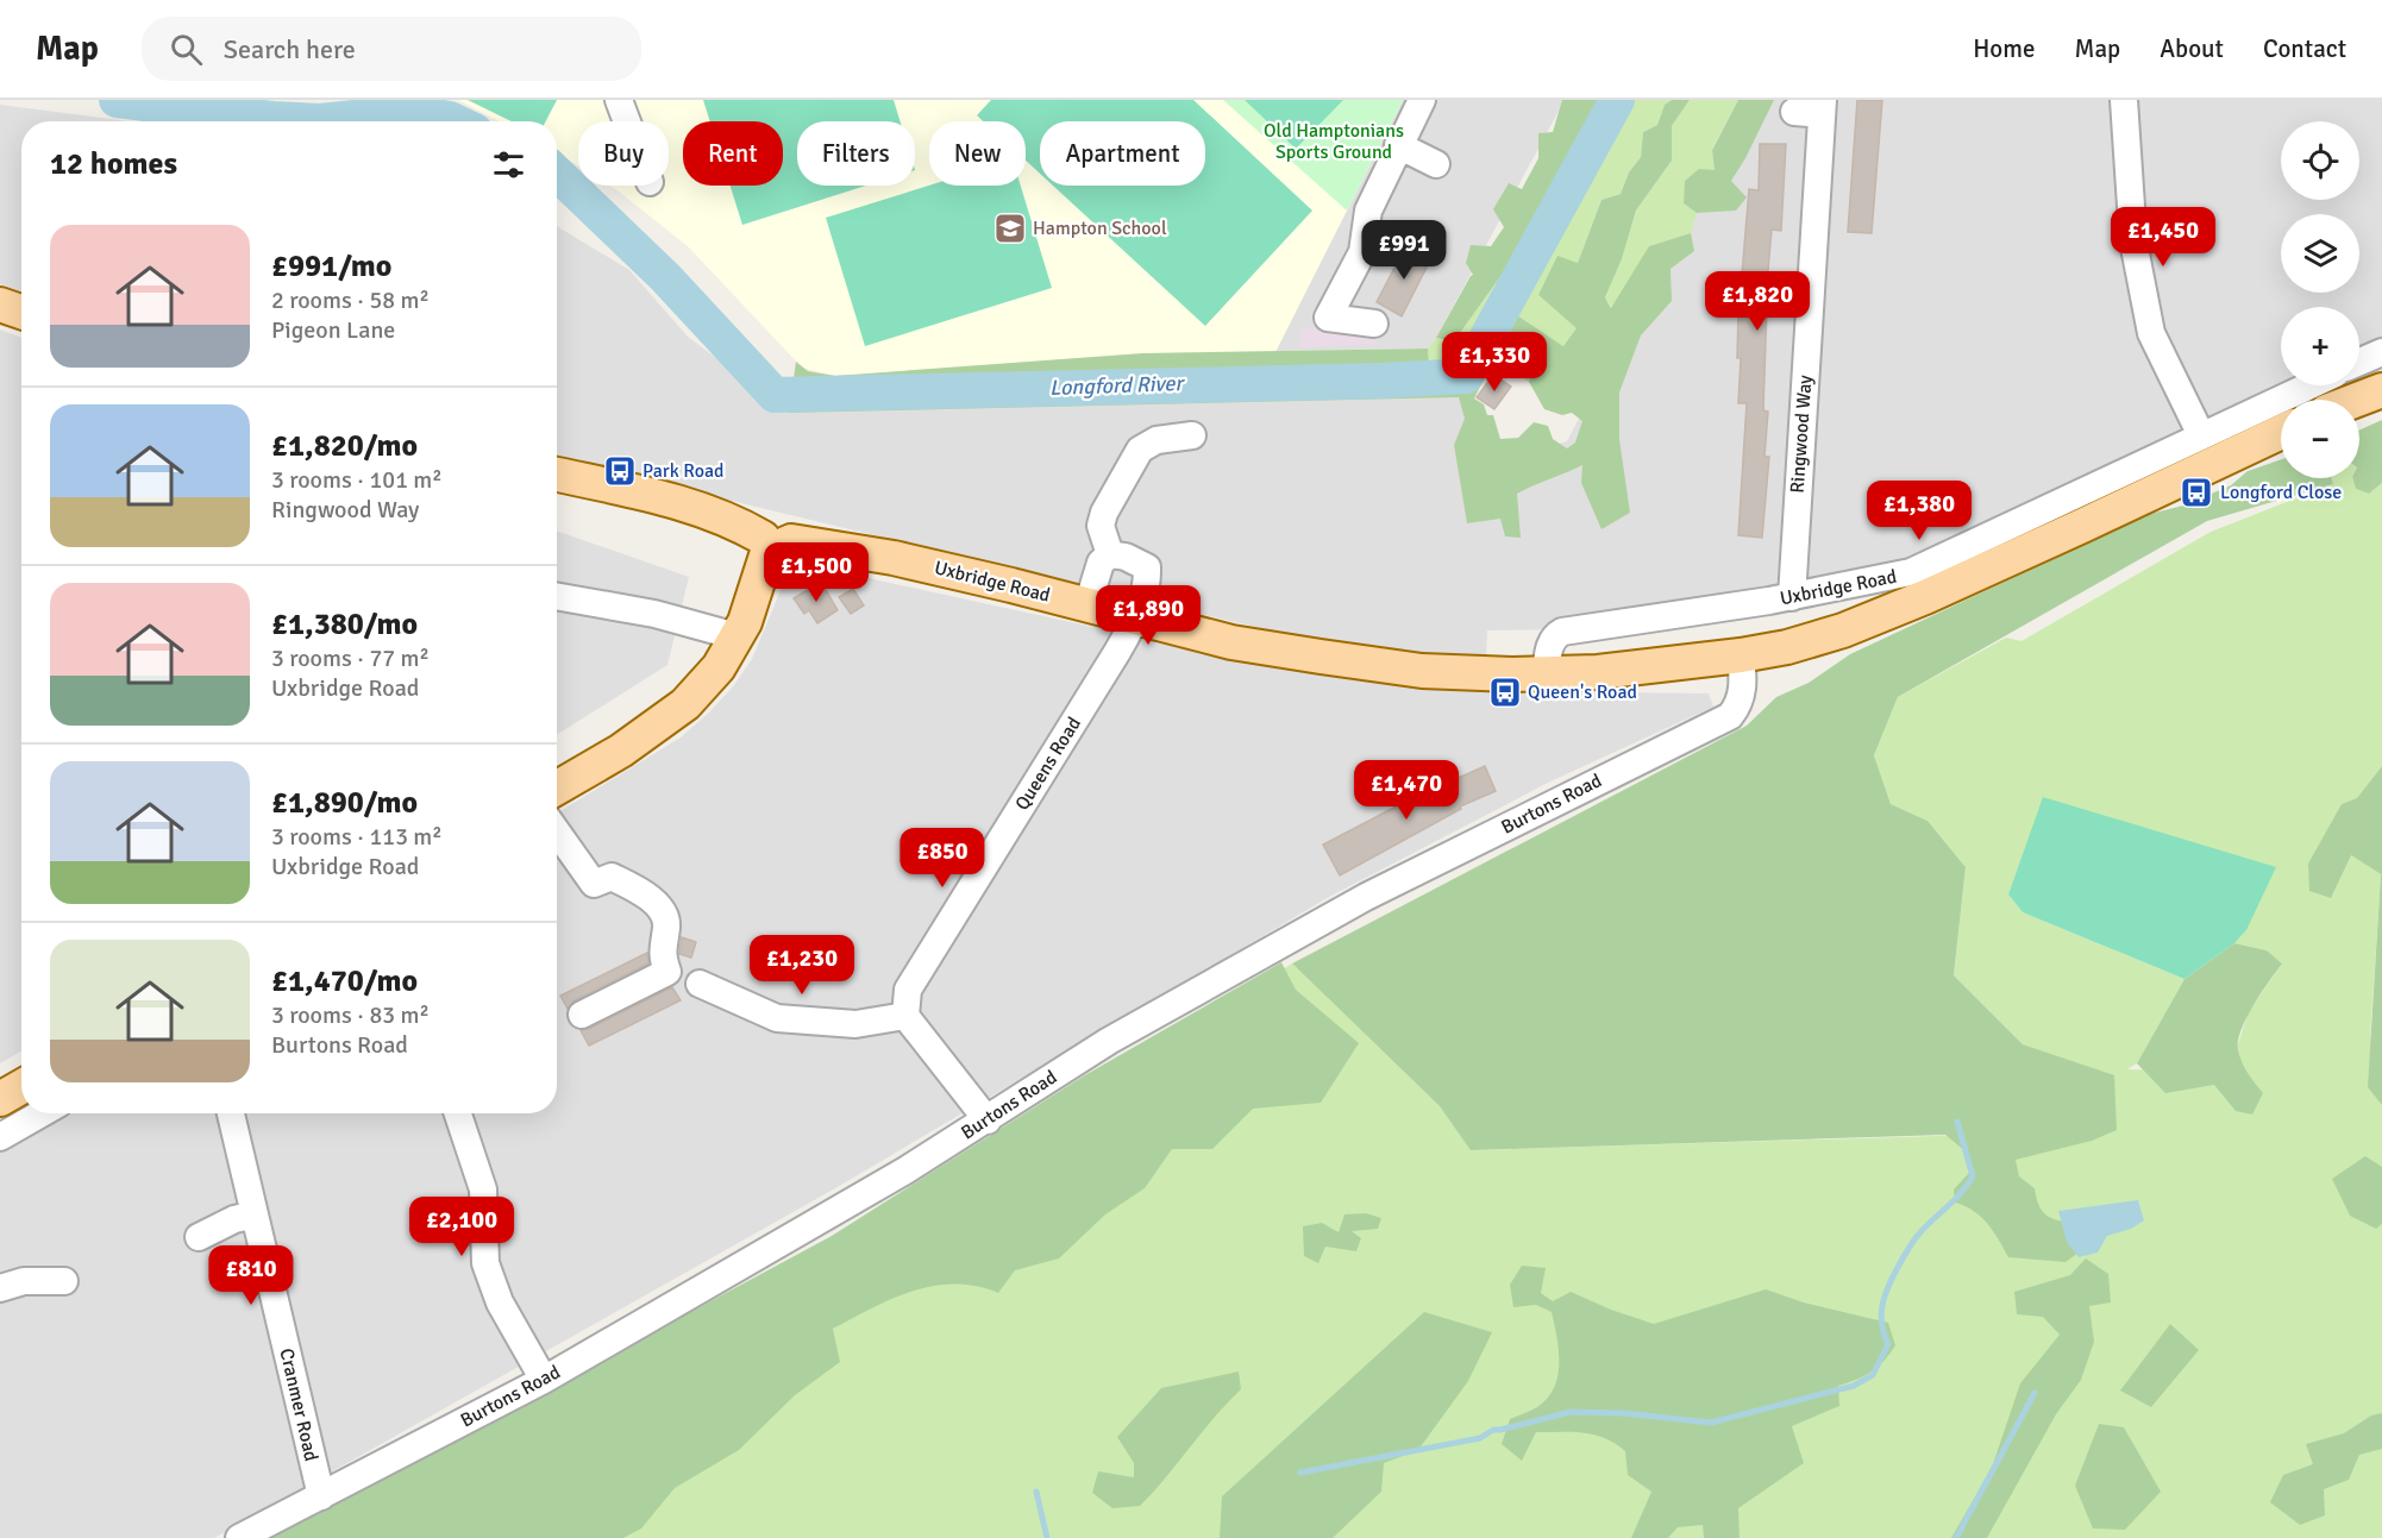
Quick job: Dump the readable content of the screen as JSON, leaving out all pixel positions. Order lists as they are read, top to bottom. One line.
{"streets":{"main road":["Uxbridge Road"],"street":["Ringwood Way","Queens Road","Burtons Road","Cranmer Road"]},"crossings":[["Ringwood Way","Uxbridge Road"],["Uxbridge Road","Queens Road"],["Uxbridge Road","Burtons Road"],["Burtons Road","Cranmer Road"]],"water":["Longford River"],"parks":["Old Hamptonians Sports Ground"],"places":{"school or university":["Hampton School"],"bus stop":["Park Road","Longford Close","Queen's Road"]},"page":{"header":"Map","search":"Search here","nav":["Home","Map","About","Contact"],"map_buttons":["+","−"],"chip":["Buy","Rent","Filters","New","Apartment"],"heading":"12 homes","price":["£1,450","£991","£1,820","£1,330","£1,380","£1,500","£1,890","£1,470","£850","£1,230","£2,100","£810"],"list":[{"name":"£991/mo","note":"2 rooms · 58 m² · Pigeon Lane"},{"name":"£1,820/mo","note":"3 rooms · 101 m² · Ringwood Way"},{"name":"£1,380/mo","note":"3 rooms · 77 m² · Uxbridge Road"},{"name":"£1,890/mo","note":"3 rooms · 113 m² · Uxbridge Road"},{"name":"£1,470/mo","note":"3 rooms · 83 m² · Burtons Road"}]}}
